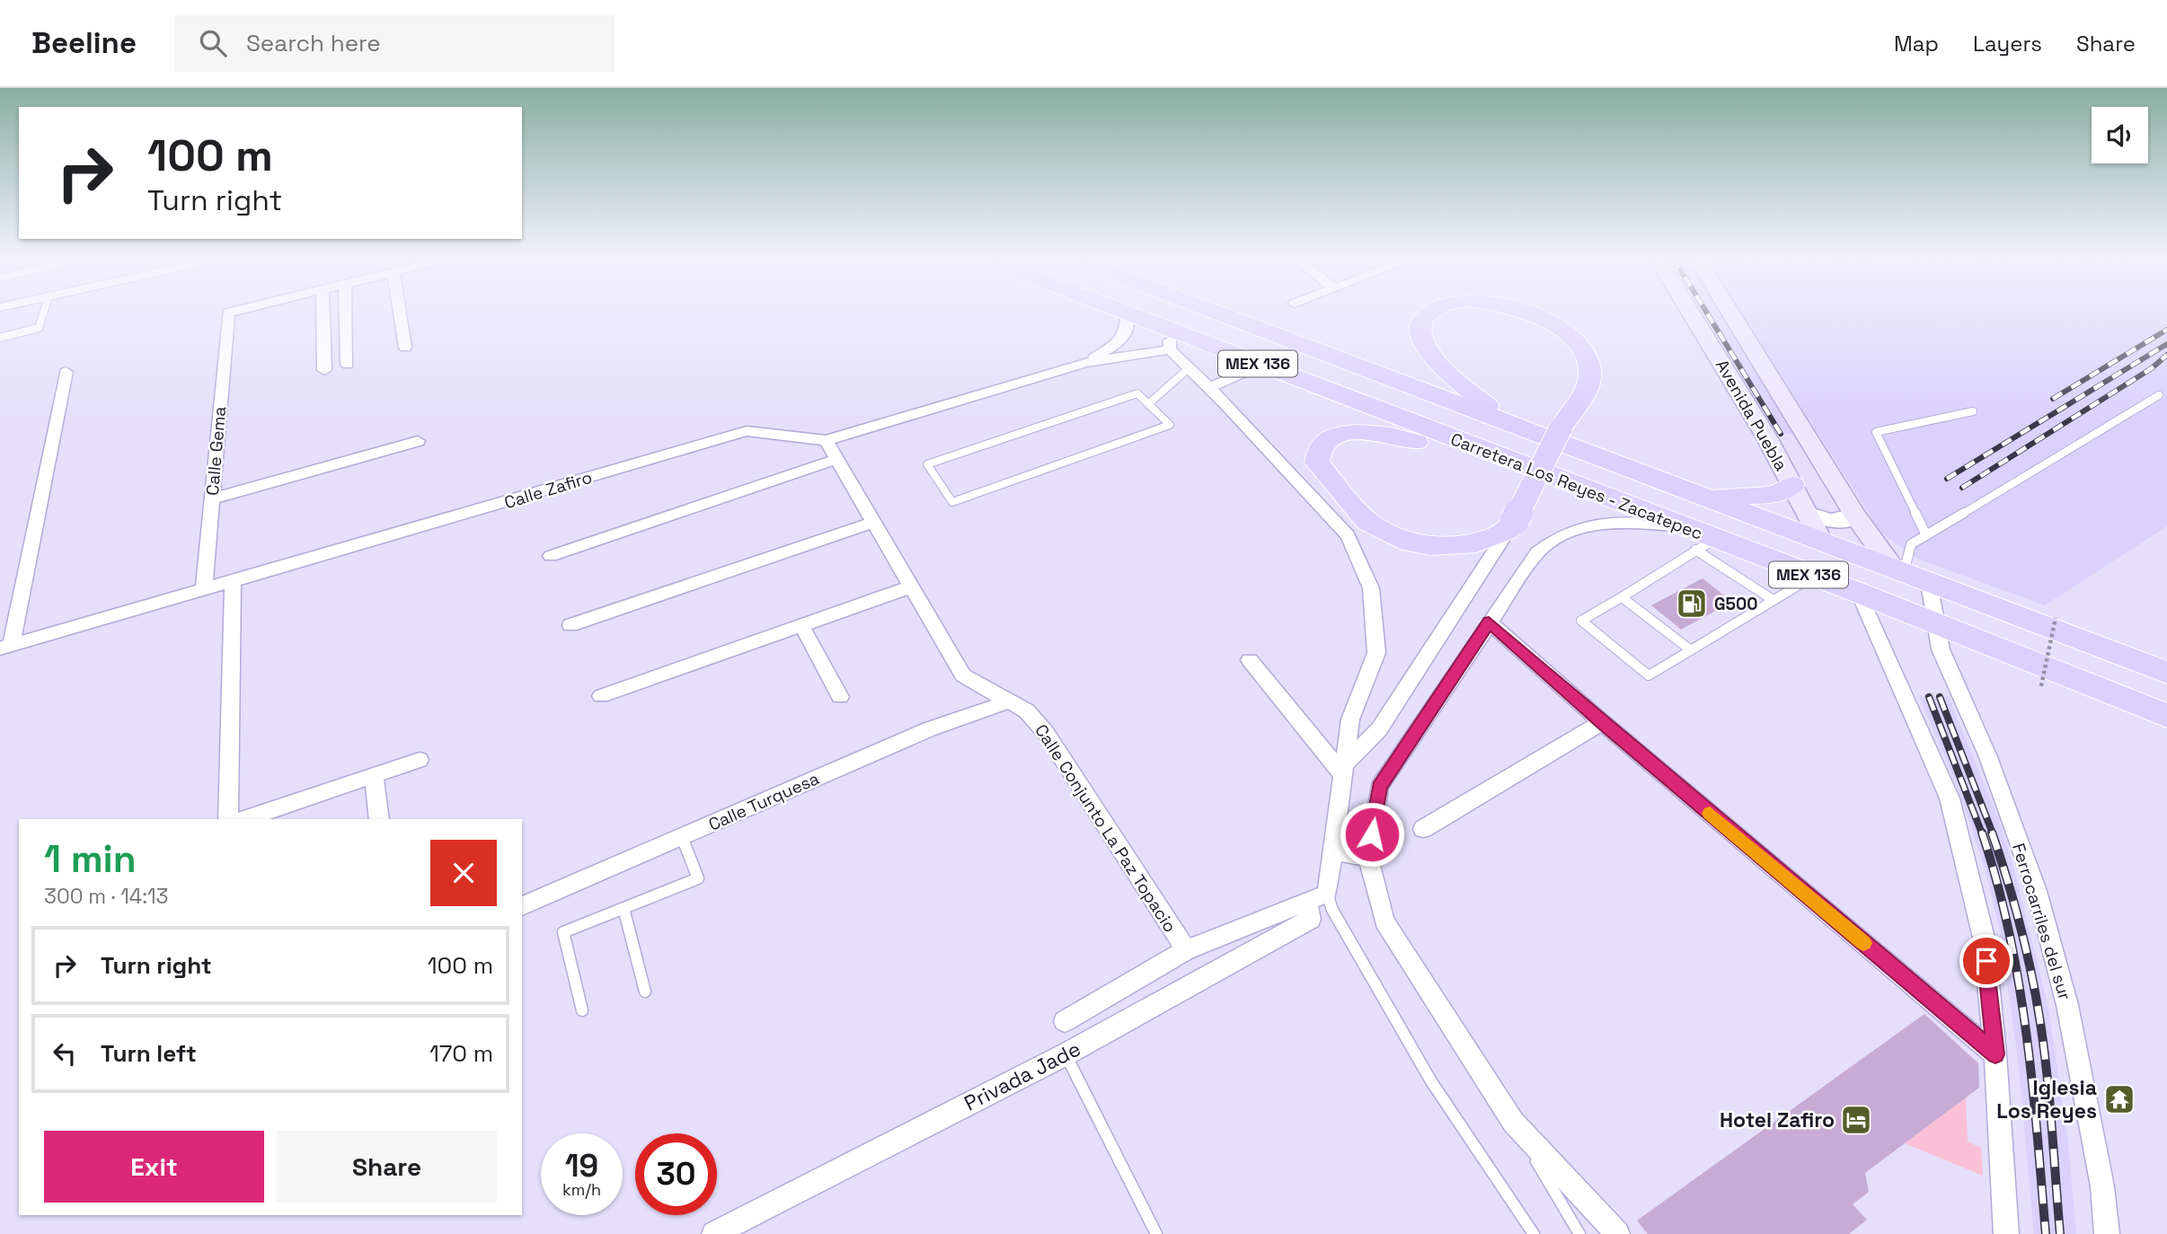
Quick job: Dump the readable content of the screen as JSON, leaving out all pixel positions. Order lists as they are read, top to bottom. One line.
{"streets":{"main road":["MEX 136","Avenida Puebla","Carretera Los Reyes - Zacatepec"],"street":["Calle Gema","Calle Zafiro","Calle Turquesa","Calle Conjunto La Paz Topacio","Ferrocarriles del sur","Privada Jade"]},"crossings":[["Avenida Puebla","Carretera Los Reyes - Zacatepec"],["Calle Gema","Calle Zafiro"],["Carretera Los Reyes - Zacatepec","Calle Zafiro"],["Carretera Los Reyes - Zacatepec","Ferrocarriles del sur"],["Calle Zafiro","Calle Conjunto La Paz Topacio"],["Calle Turquesa","Calle Conjunto La Paz Topacio"],["Calle Conjunto La Paz Topacio","Privada Jade"]],"places":{"fuel station":["G500"],"temple":["Iglesia Los Reyes"],"hotel":["Hotel Zafiro"]},"page":{"header":"Beeline","search":"Search here","nav":["Map","Layers","Share"],"turn":["100 m","Turn right"],"heading":["1 min","300 m · 14:13"],"list":[{"name":"Turn right","value":"100 m"},{"name":"Turn left","value":"170 m"}],"buttons":["Exit","Share"],"speed":"19 km/h","limit":"30"}}
